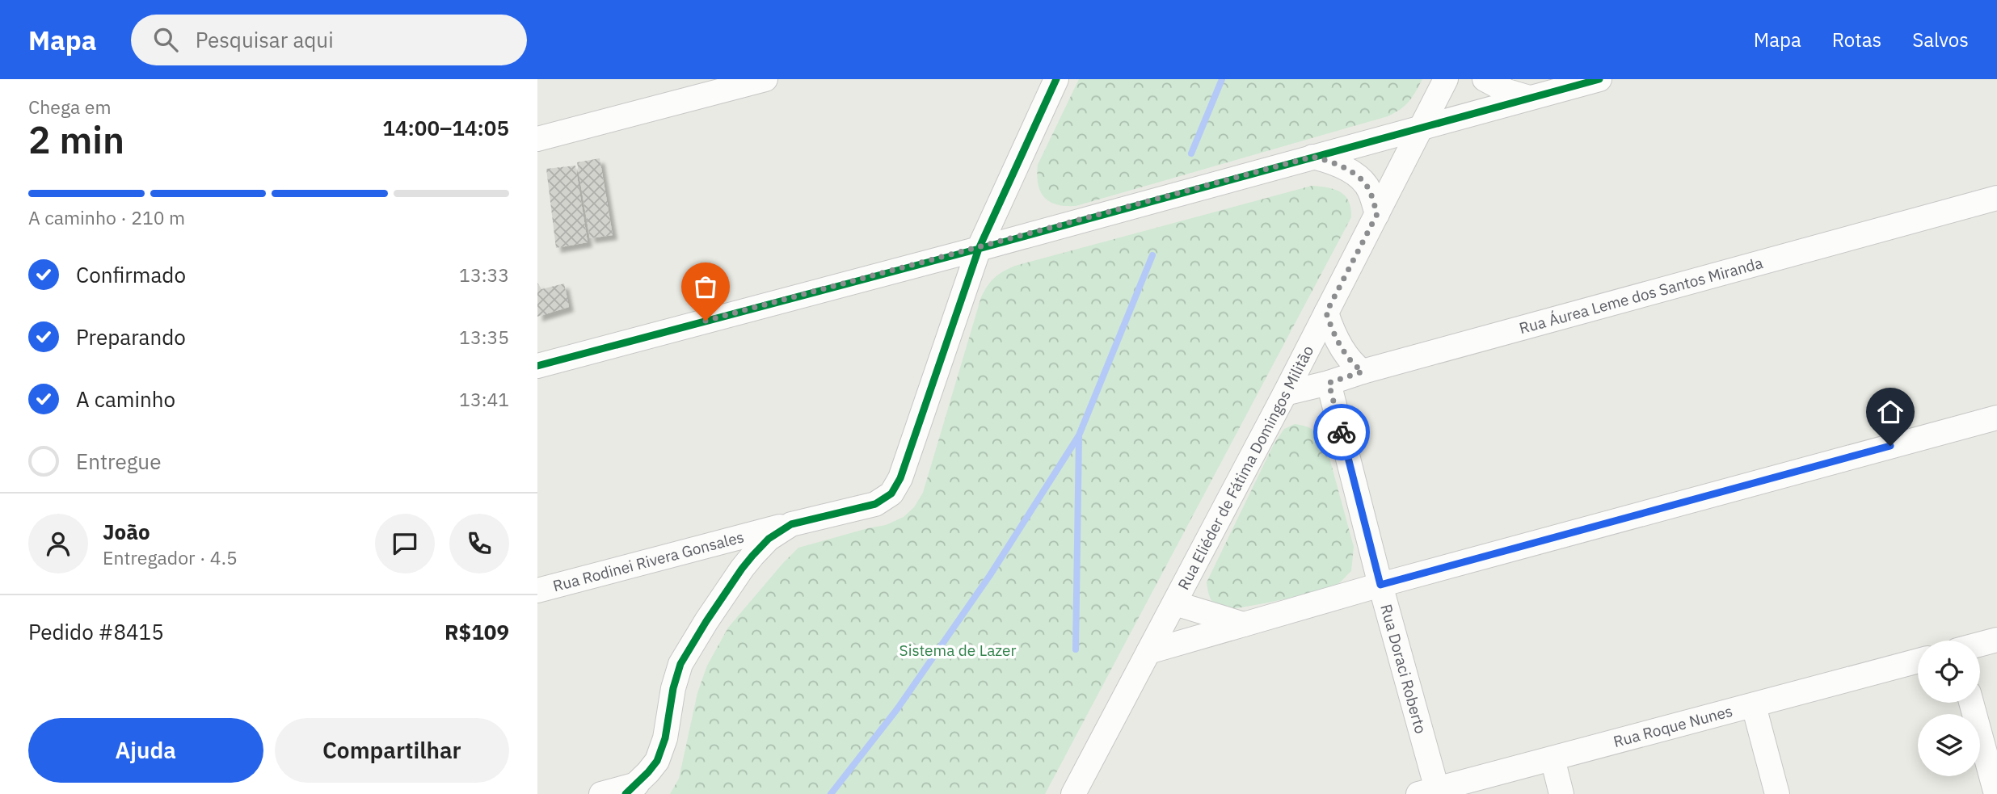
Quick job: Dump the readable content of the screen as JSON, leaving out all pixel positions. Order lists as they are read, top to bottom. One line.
{"streets":{"street":["Rua Áurea Leme dos Santos Miranda","Rua Eliéder de Fátima Domingos Militão","Rua Rodinei Rivera Gonsales","Rua Doraci Roberto","Rua Roque Nunes"]},"crossings":[["Rua Áurea Leme dos Santos Miranda","Rua Eliéder de Fátima Domingos Militão"],["Rua Áurea Leme dos Santos Miranda","Rua Doraci Roberto"],["Rua Doraci Roberto","Rua Roque Nunes"]],"parks":["Sistema de Lazer"],"page":{"header":"Mapa","search":"Pesquisar aqui","nav":["Mapa","Rotas","Salvos"],"heading":["2 min","Chega em","14:00–14:05"],"panel":["João","Entregador · 4.5","Pedido #8415","R$109"],"bar":"A caminho · 210 m","list":[["Confirmado","13:33"],["Preparando","13:35"],["A caminho","13:41"],"Entregue"],"buttons":["Ajuda","Compartilhar"]}}
